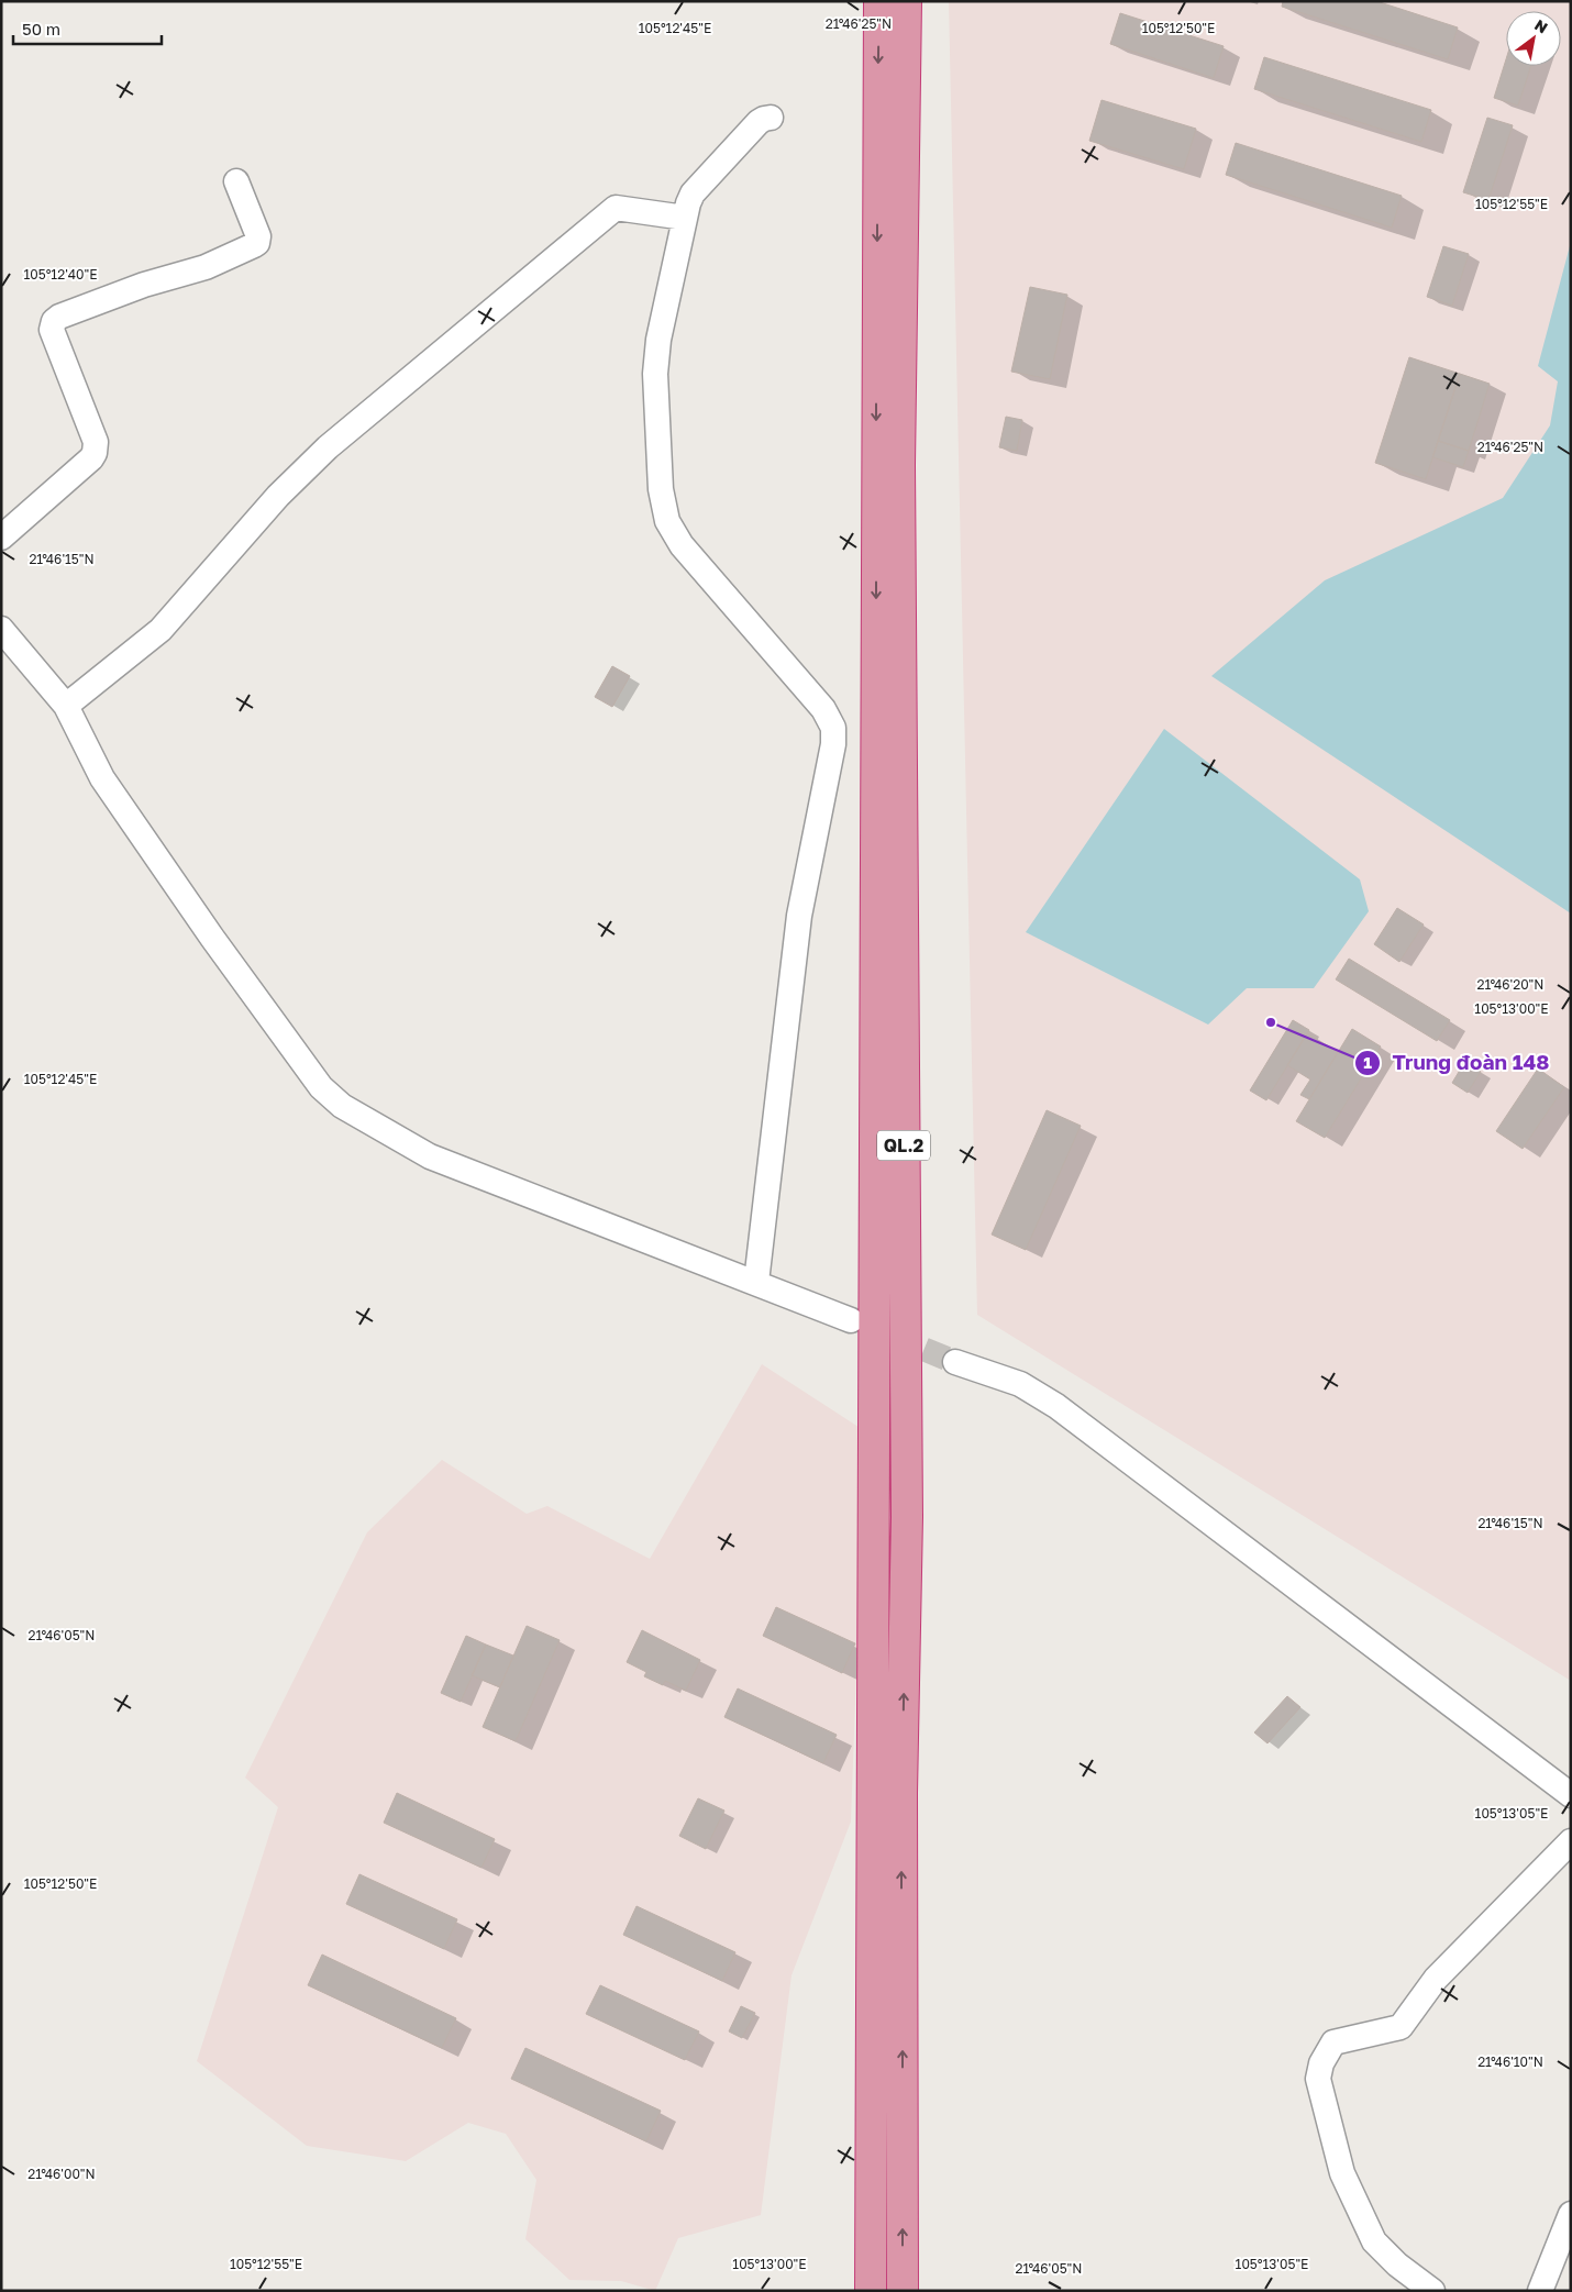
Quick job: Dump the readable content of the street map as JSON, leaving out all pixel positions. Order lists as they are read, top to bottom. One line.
{"streets":{"highway":["QL.2"]},"places":["Trung đoàn 148"],"scale_bar":"50 m","north":"top right","coordinates":["21°46'25\"N","105°12'45\"E","105°12'50\"E","105°12'55\"E","105°12'40\"E","21°46'15\"N","21°46'20\"N","105°13'00\"E","21°46'05\"N","105°13'05\"E","21°46'10\"N","21°46'00\"N"]}
